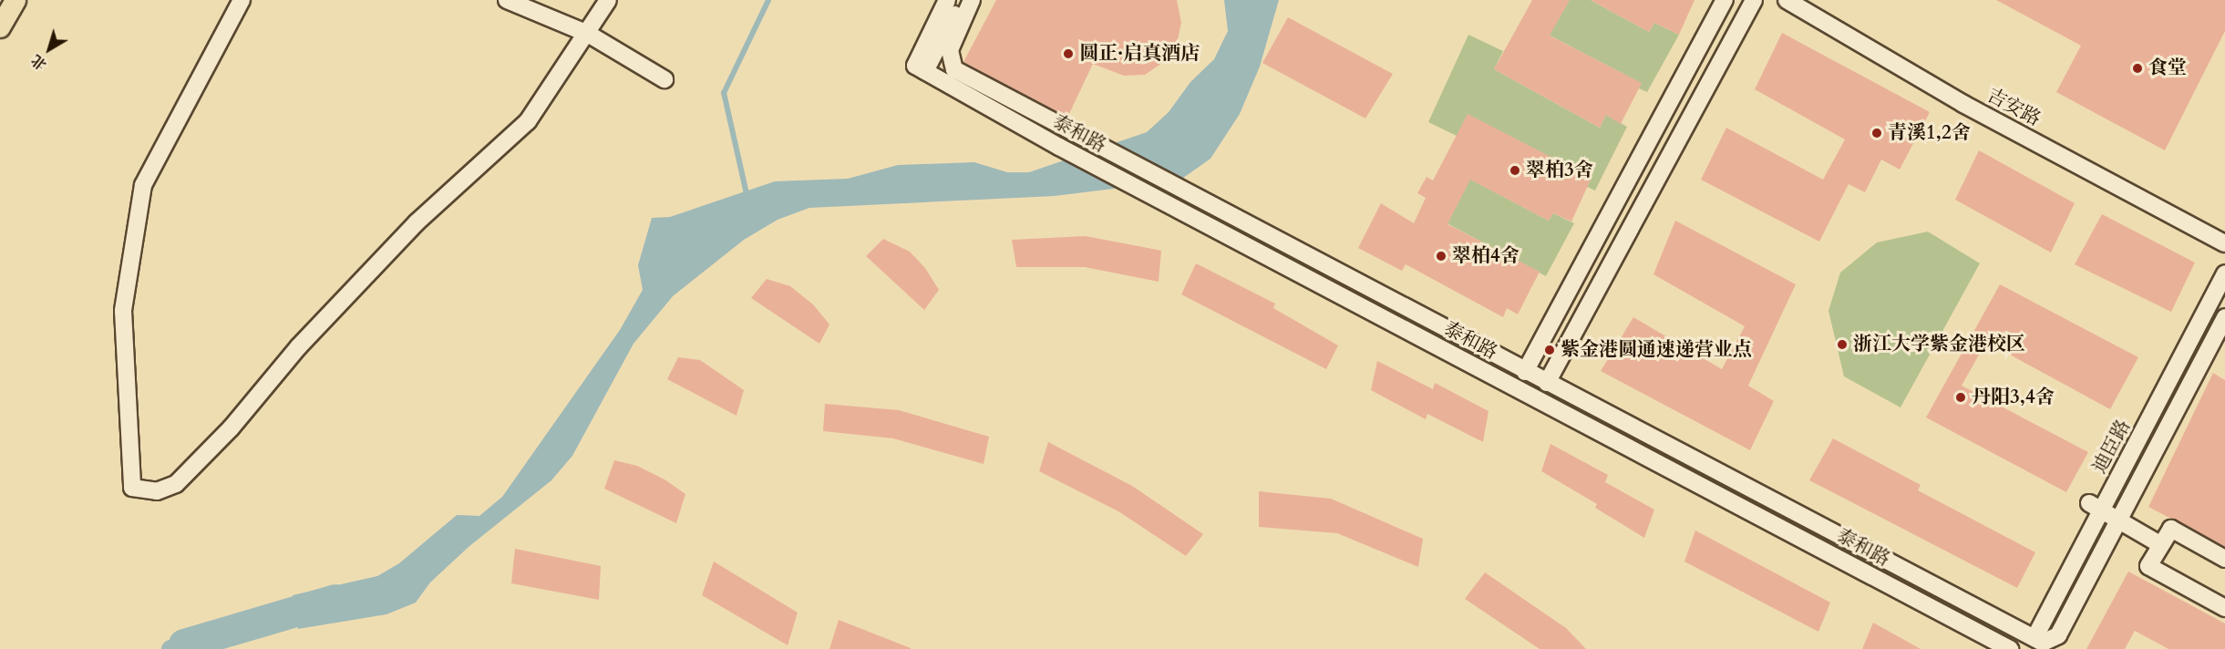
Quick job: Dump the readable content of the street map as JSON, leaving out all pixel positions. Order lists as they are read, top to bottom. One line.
{"streets":{"street":["吉安路","泰和路","迪臣路"]},"crossings":[["泰和路","迪臣路"]],"places":["圆正·启真酒店","食堂","青溪1,2舍","翠柏3舍","翠柏4舍","浙江大学紫金港校区","紫金港圆通速递营业点","丹阳3,4舍"],"north":"bottom left"}
